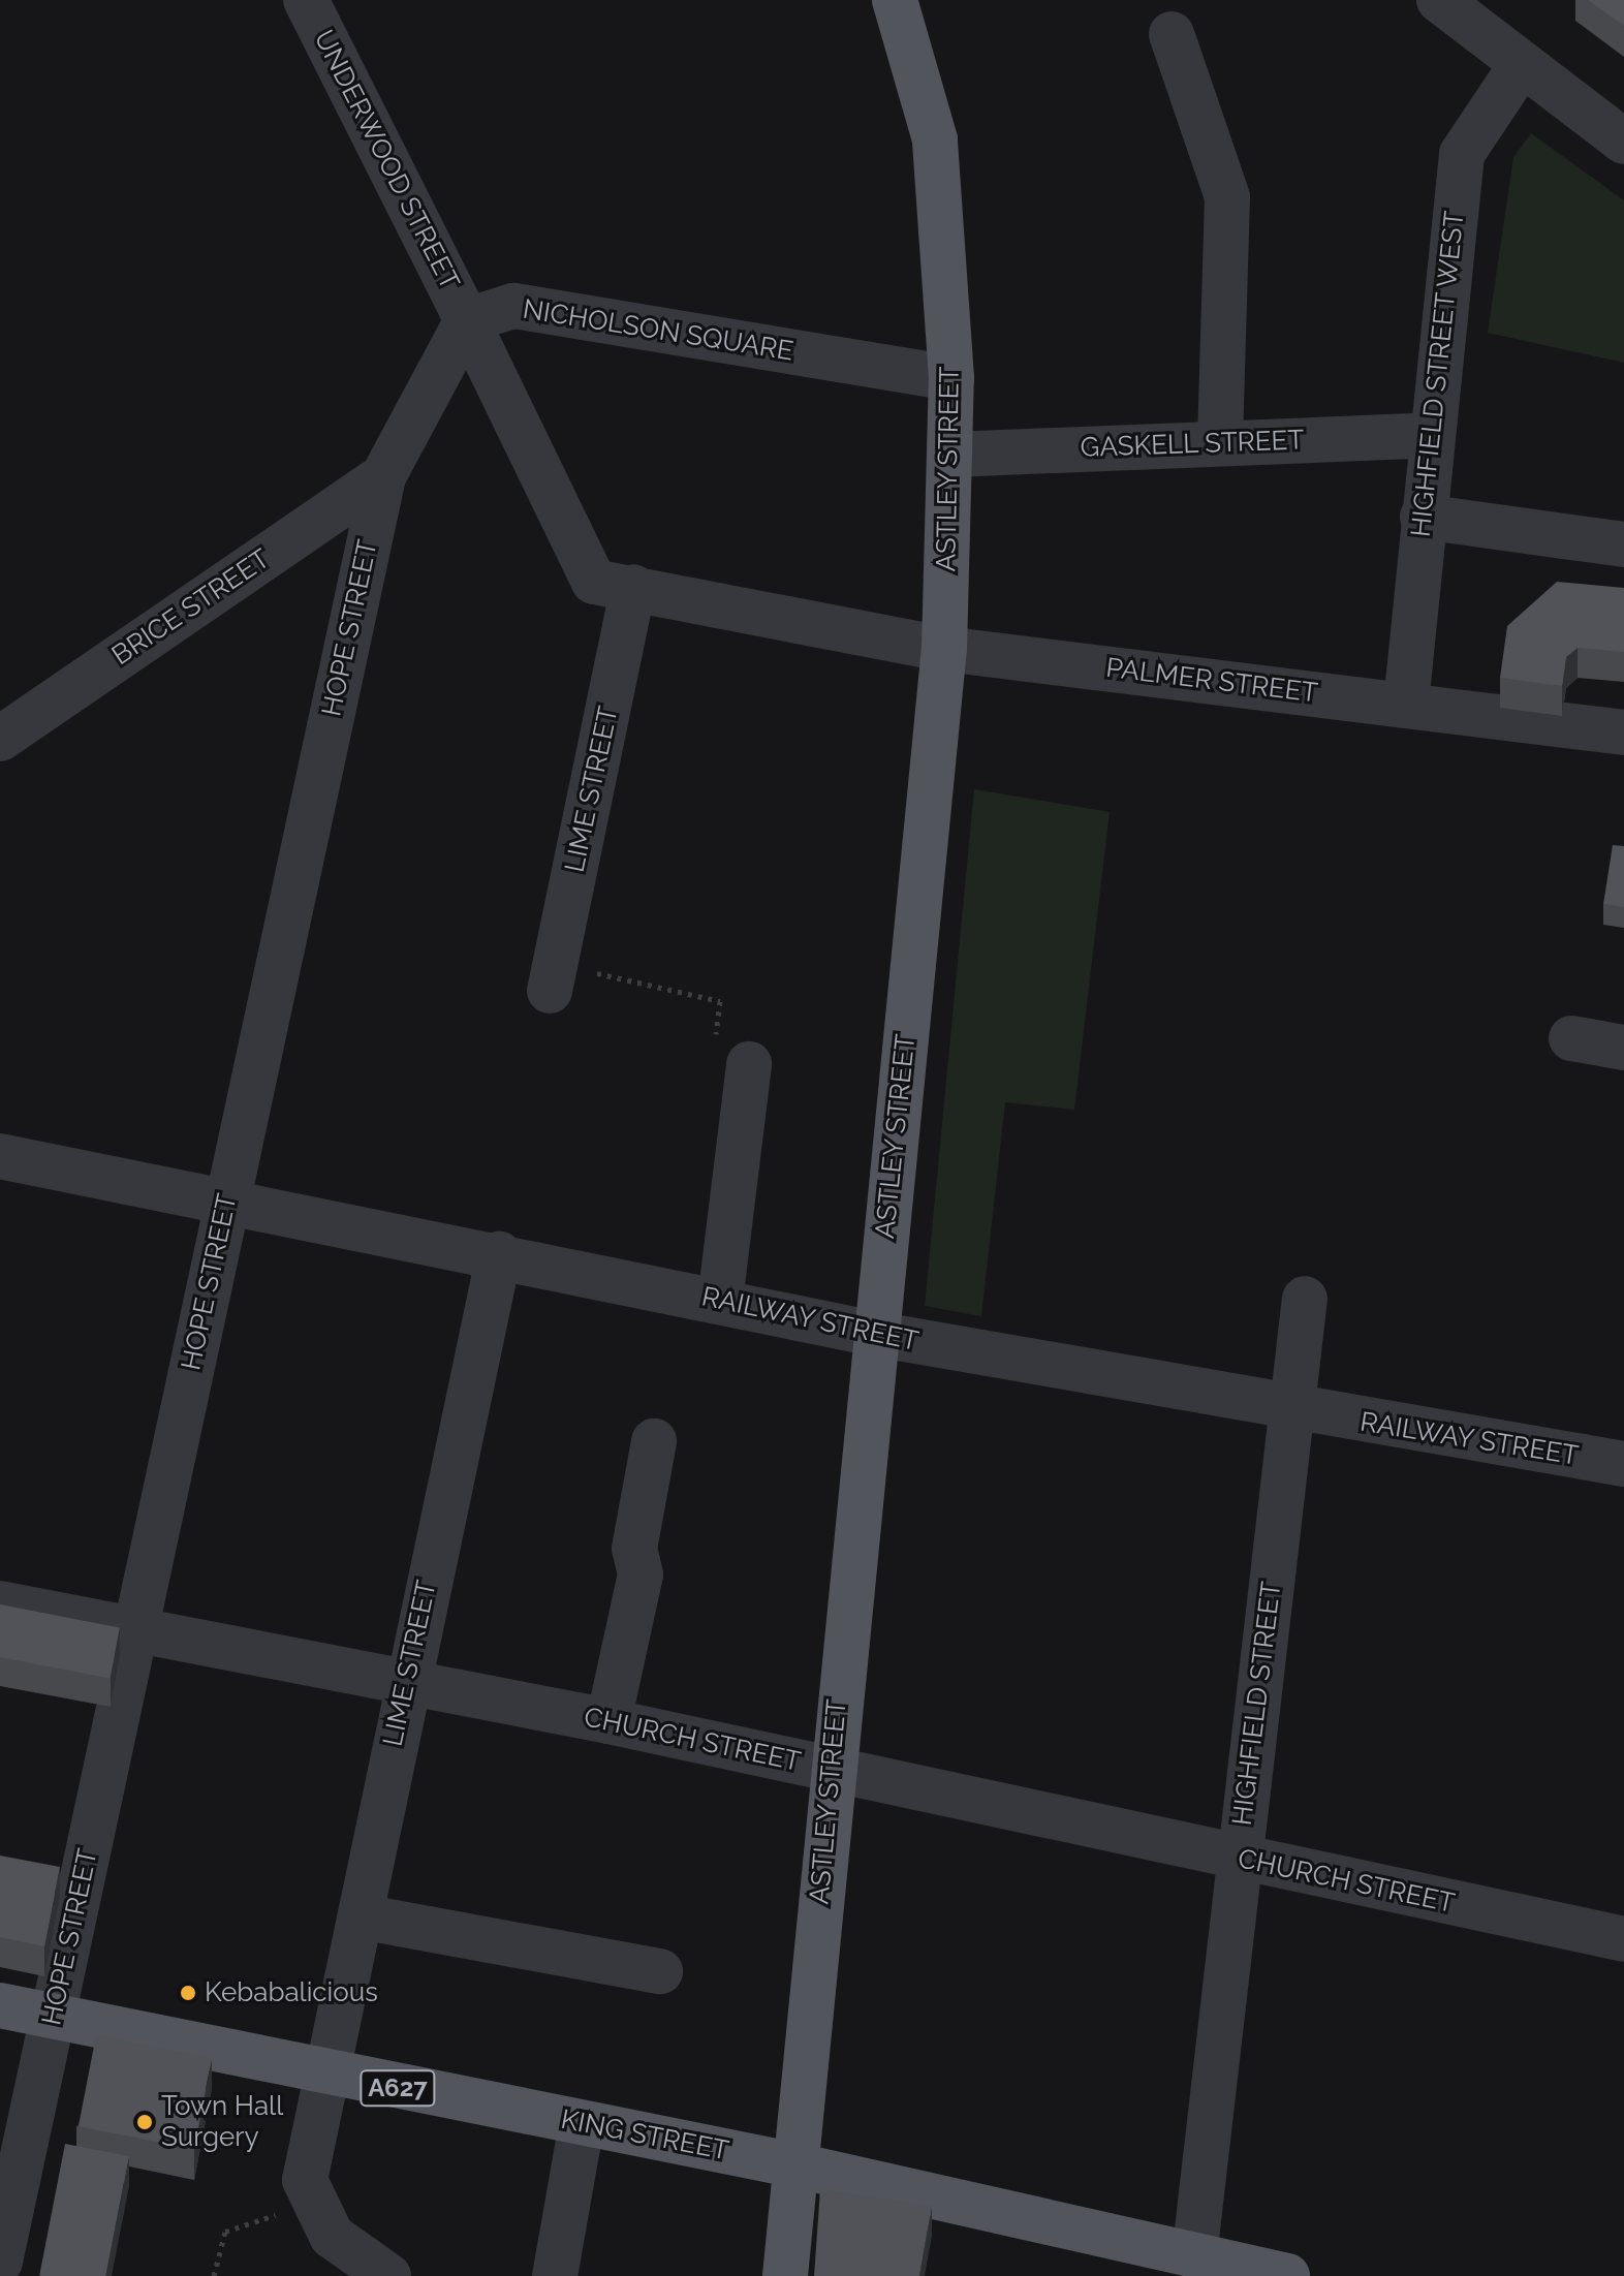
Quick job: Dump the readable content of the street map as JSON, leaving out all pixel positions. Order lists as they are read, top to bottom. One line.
{"streets":{"main road":["ASTLEY STREET","A627","KING STREET"],"street":["UNDERWOOD STREET","NICHOLSON SQUARE","HIGHFIELD STREET WEST","GASKELL STREET","BRICE STREET","HOPE STREET","PALMER STREET","LIME STREET","RAILWAY STREET","HIGHFIELD STREET","CHURCH STREET"]},"crossings":[["UNDERWOOD STREET","NICHOLSON SQUARE"],["UNDERWOOD STREET","HOPE STREET"],["NICHOLSON SQUARE","ASTLEY STREET"],["NICHOLSON SQUARE","HOPE STREET"],["HIGHFIELD STREET WEST","GASKELL STREET"],["HIGHFIELD STREET WEST","PALMER STREET"],["GASKELL STREET","ASTLEY STREET"],["ASTLEY STREET","PALMER STREET"],["ASTLEY STREET","RAILWAY STREET"],["ASTLEY STREET","CHURCH STREET"],["ASTLEY STREET","KING STREET"],["BRICE STREET","HOPE STREET"],["HOPE STREET","RAILWAY STREET"],["HOPE STREET","CHURCH STREET"],["HOPE STREET","KING STREET"],["LIME STREET","RAILWAY STREET"],["LIME STREET","CHURCH STREET"],["LIME STREET","KING STREET"],["RAILWAY STREET","HIGHFIELD STREET"],["HIGHFIELD STREET","CHURCH STREET"],["HIGHFIELD STREET","KING STREET"]],"places":["Kebabalicious","Town Hall Surgery"]}
